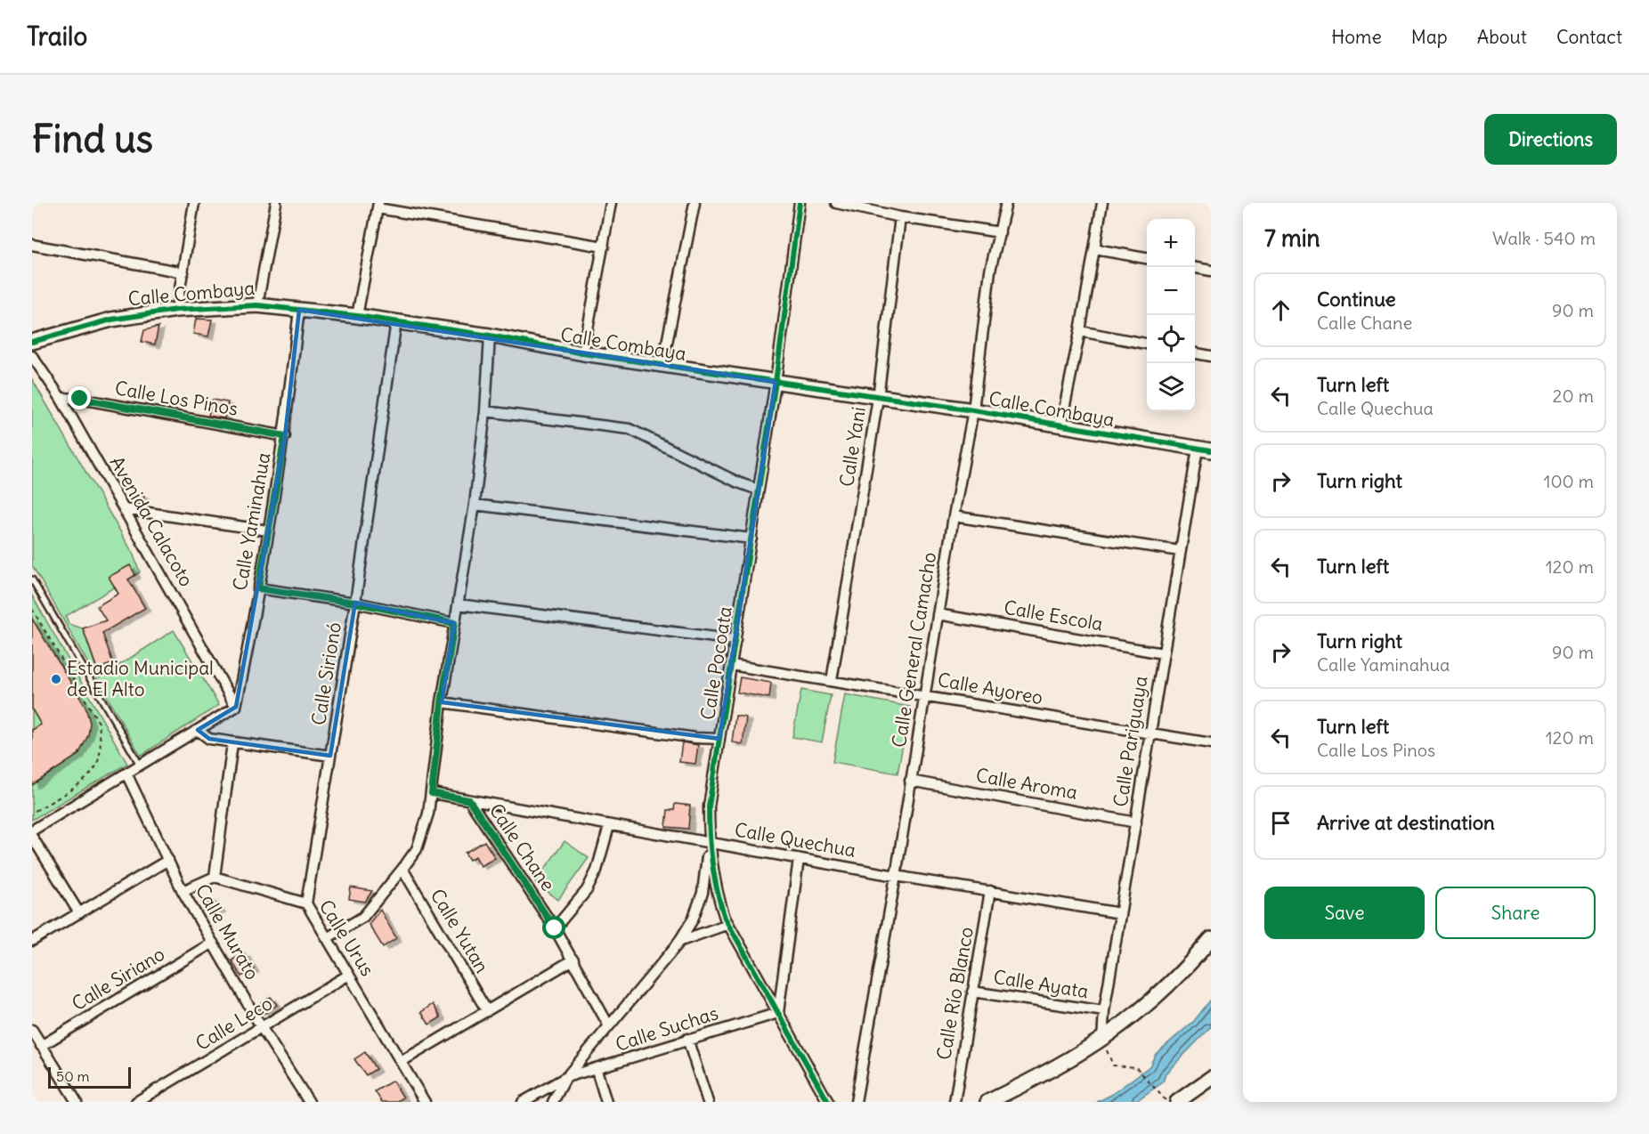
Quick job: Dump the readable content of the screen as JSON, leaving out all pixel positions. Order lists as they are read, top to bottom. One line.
{"streets":{"street":["Calle Combaya","Calle Los Pinos","Calle Yani","Avenida Calacoto","Calle Yaminahua","Calle Escola","Calle General Camacho","Calle Pocoata","Calle Sirionó","Calle Ayoreo","Calle Pariguaya","Calle Aroma","Calle Quechua","Calle Chane","Calle Yutan","Calle Murato","Calle Urus","Calle Siriano","Calle Ayata","Calle Río Blanco","Calle Leco","Calle Suchas"]},"crossings":[["Calle Combaya","Calle Yani"],["Calle Combaya","Calle Yaminahua"],["Calle Combaya","Calle General Camacho"],["Calle Combaya","Calle Pocoata"],["Calle Combaya","Calle Sirionó"],["Calle Combaya","Calle Pariguaya"],["Calle Los Pinos","Avenida Calacoto"],["Calle Los Pinos","Calle Yaminahua"],["Calle Yani","Calle Ayoreo"],["Avenida Calacoto","Calle Yaminahua"],["Calle Escola","Calle General Camacho"],["Calle Escola","Calle Pariguaya"],["Calle General Camacho","Calle Ayoreo"],["Calle General Camacho","Calle Aroma"],["Calle General Camacho","Calle Quechua"],["Calle Pocoata","Calle Ayoreo"],["Calle Pocoata","Calle Quechua"],["Calle Pocoata","Calle Suchas"],["Calle Sirionó","Calle Urus"],["Calle Ayoreo","Calle Pariguaya"],["Calle Pariguaya","Calle Aroma"],["Calle Pariguaya","Calle Quechua"],["Calle Pariguaya","Calle Ayata"],["Calle Quechua","Calle Chane"],["Calle Quechua","Calle Río Blanco"],["Calle Murato","Calle Siriano"],["Calle Murato","Calle Leco"],["Calle Urus","Calle Leco"],["Calle Ayata","Calle Río Blanco"]],"places":["Estadio Municipal de El Alto"],"scale_bar":"50 m","page":{"header":"Trailo","nav":["Home","Map","About","Contact"],"buttons":["Directions",["Save","Share"]],"title":"Find us","heading":["7 min","Walk · 540 m"],"map_buttons":["+","−"],"list":[["Continue","Calle Chane","90 m"],["Turn left","Calle Quechua","20 m"],["Turn right","100 m"],["Turn left","120 m"],["Turn right","Calle Yaminahua","90 m"],["Turn left","Calle Los Pinos","120 m"],"Arrive at destination"],"scale":"50 m"}}
